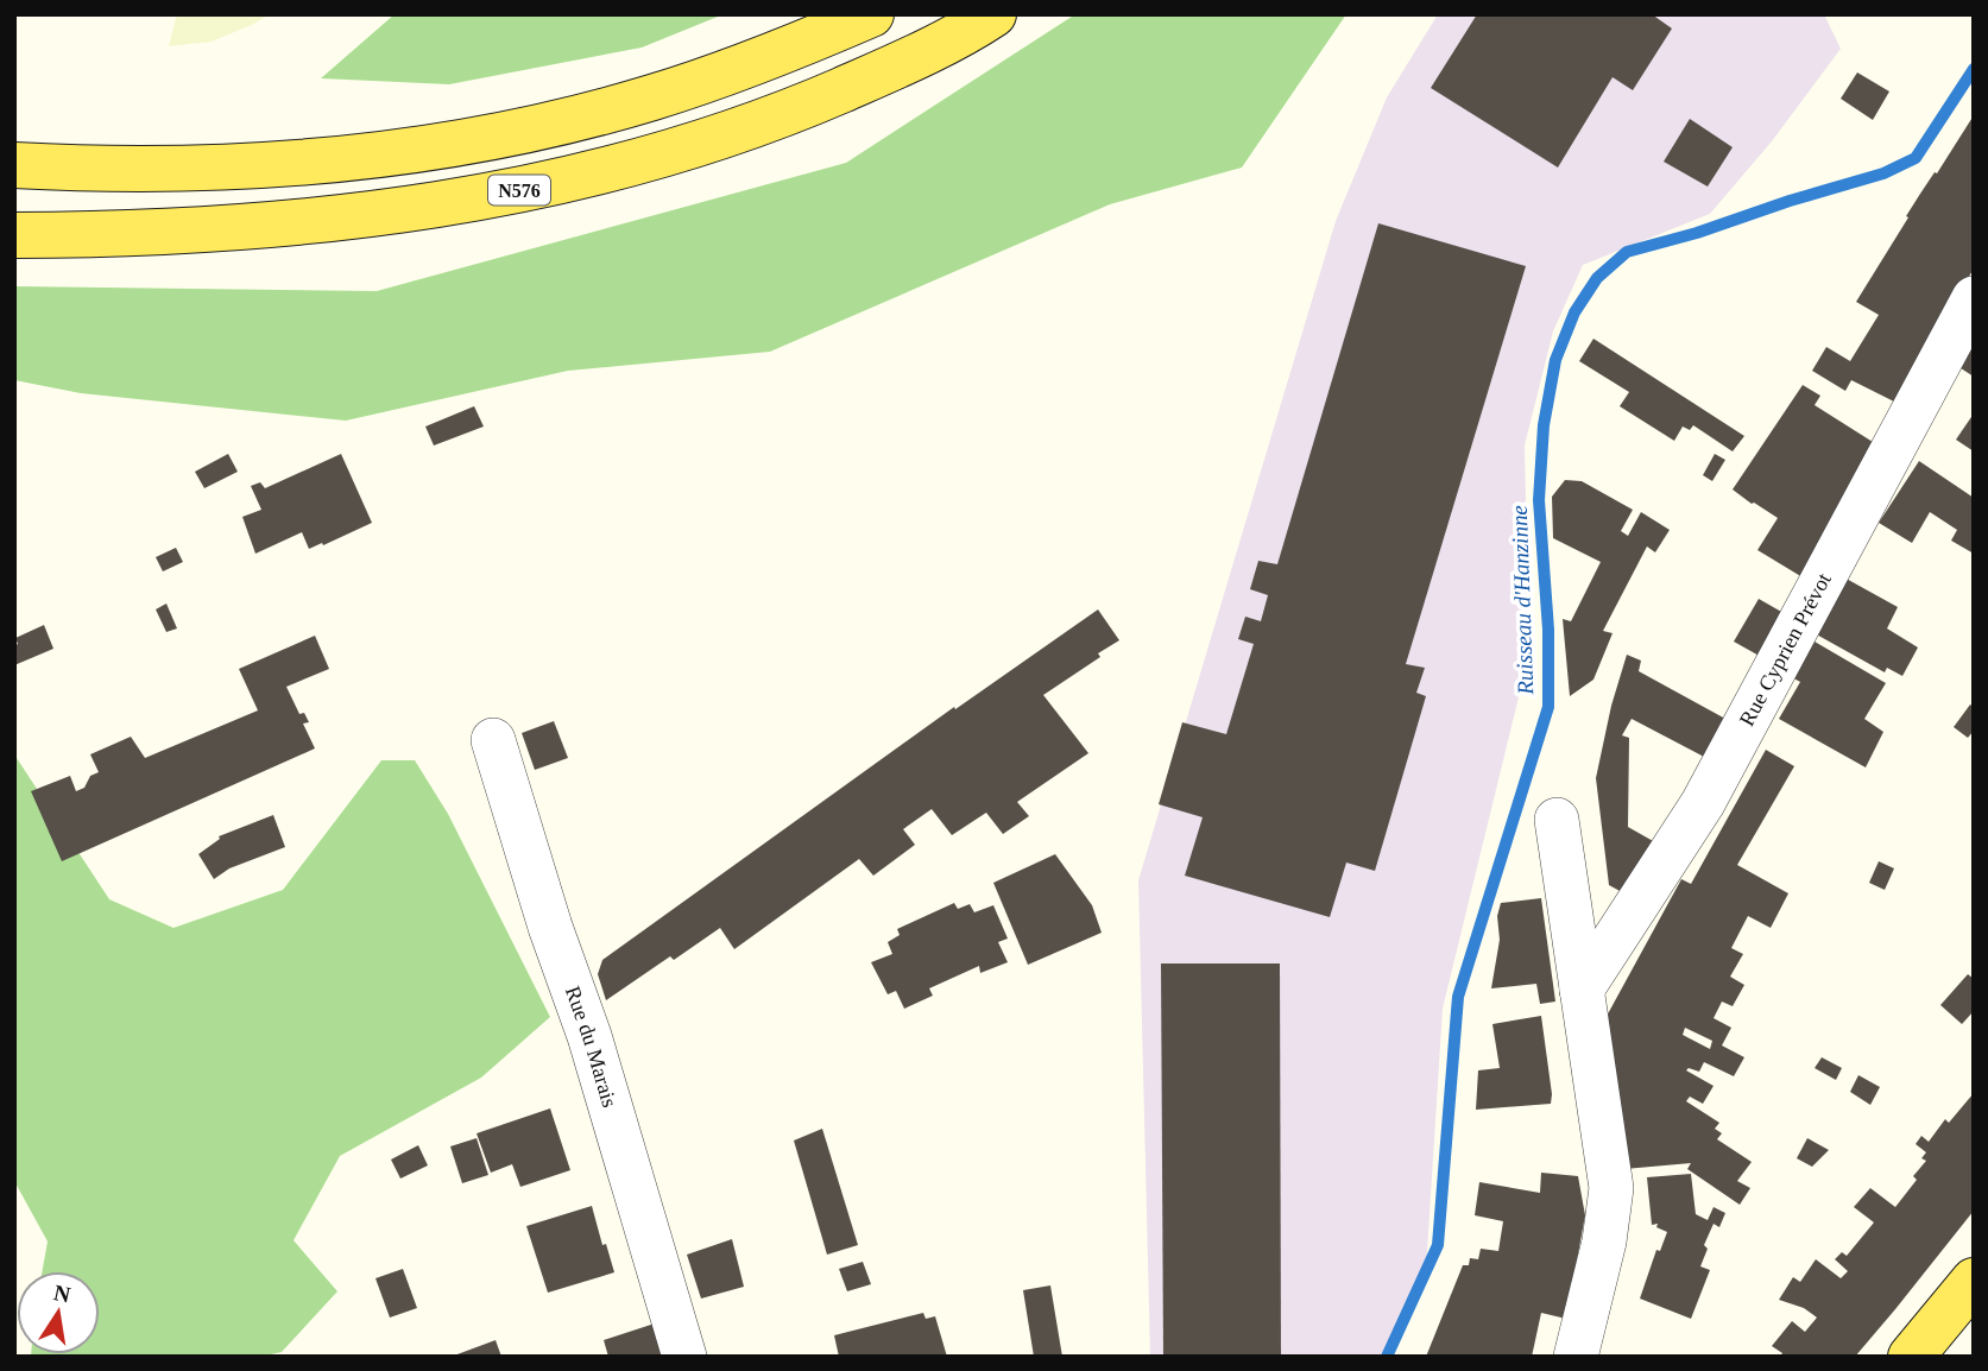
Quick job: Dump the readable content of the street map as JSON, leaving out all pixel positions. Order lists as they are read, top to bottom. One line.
{"streets":{"main road":["N576"],"street":["Rue Cyprien Prévot","Rue du Marais"]},"water":["Ruisseau d'Hanzinne"],"north":"top"}
